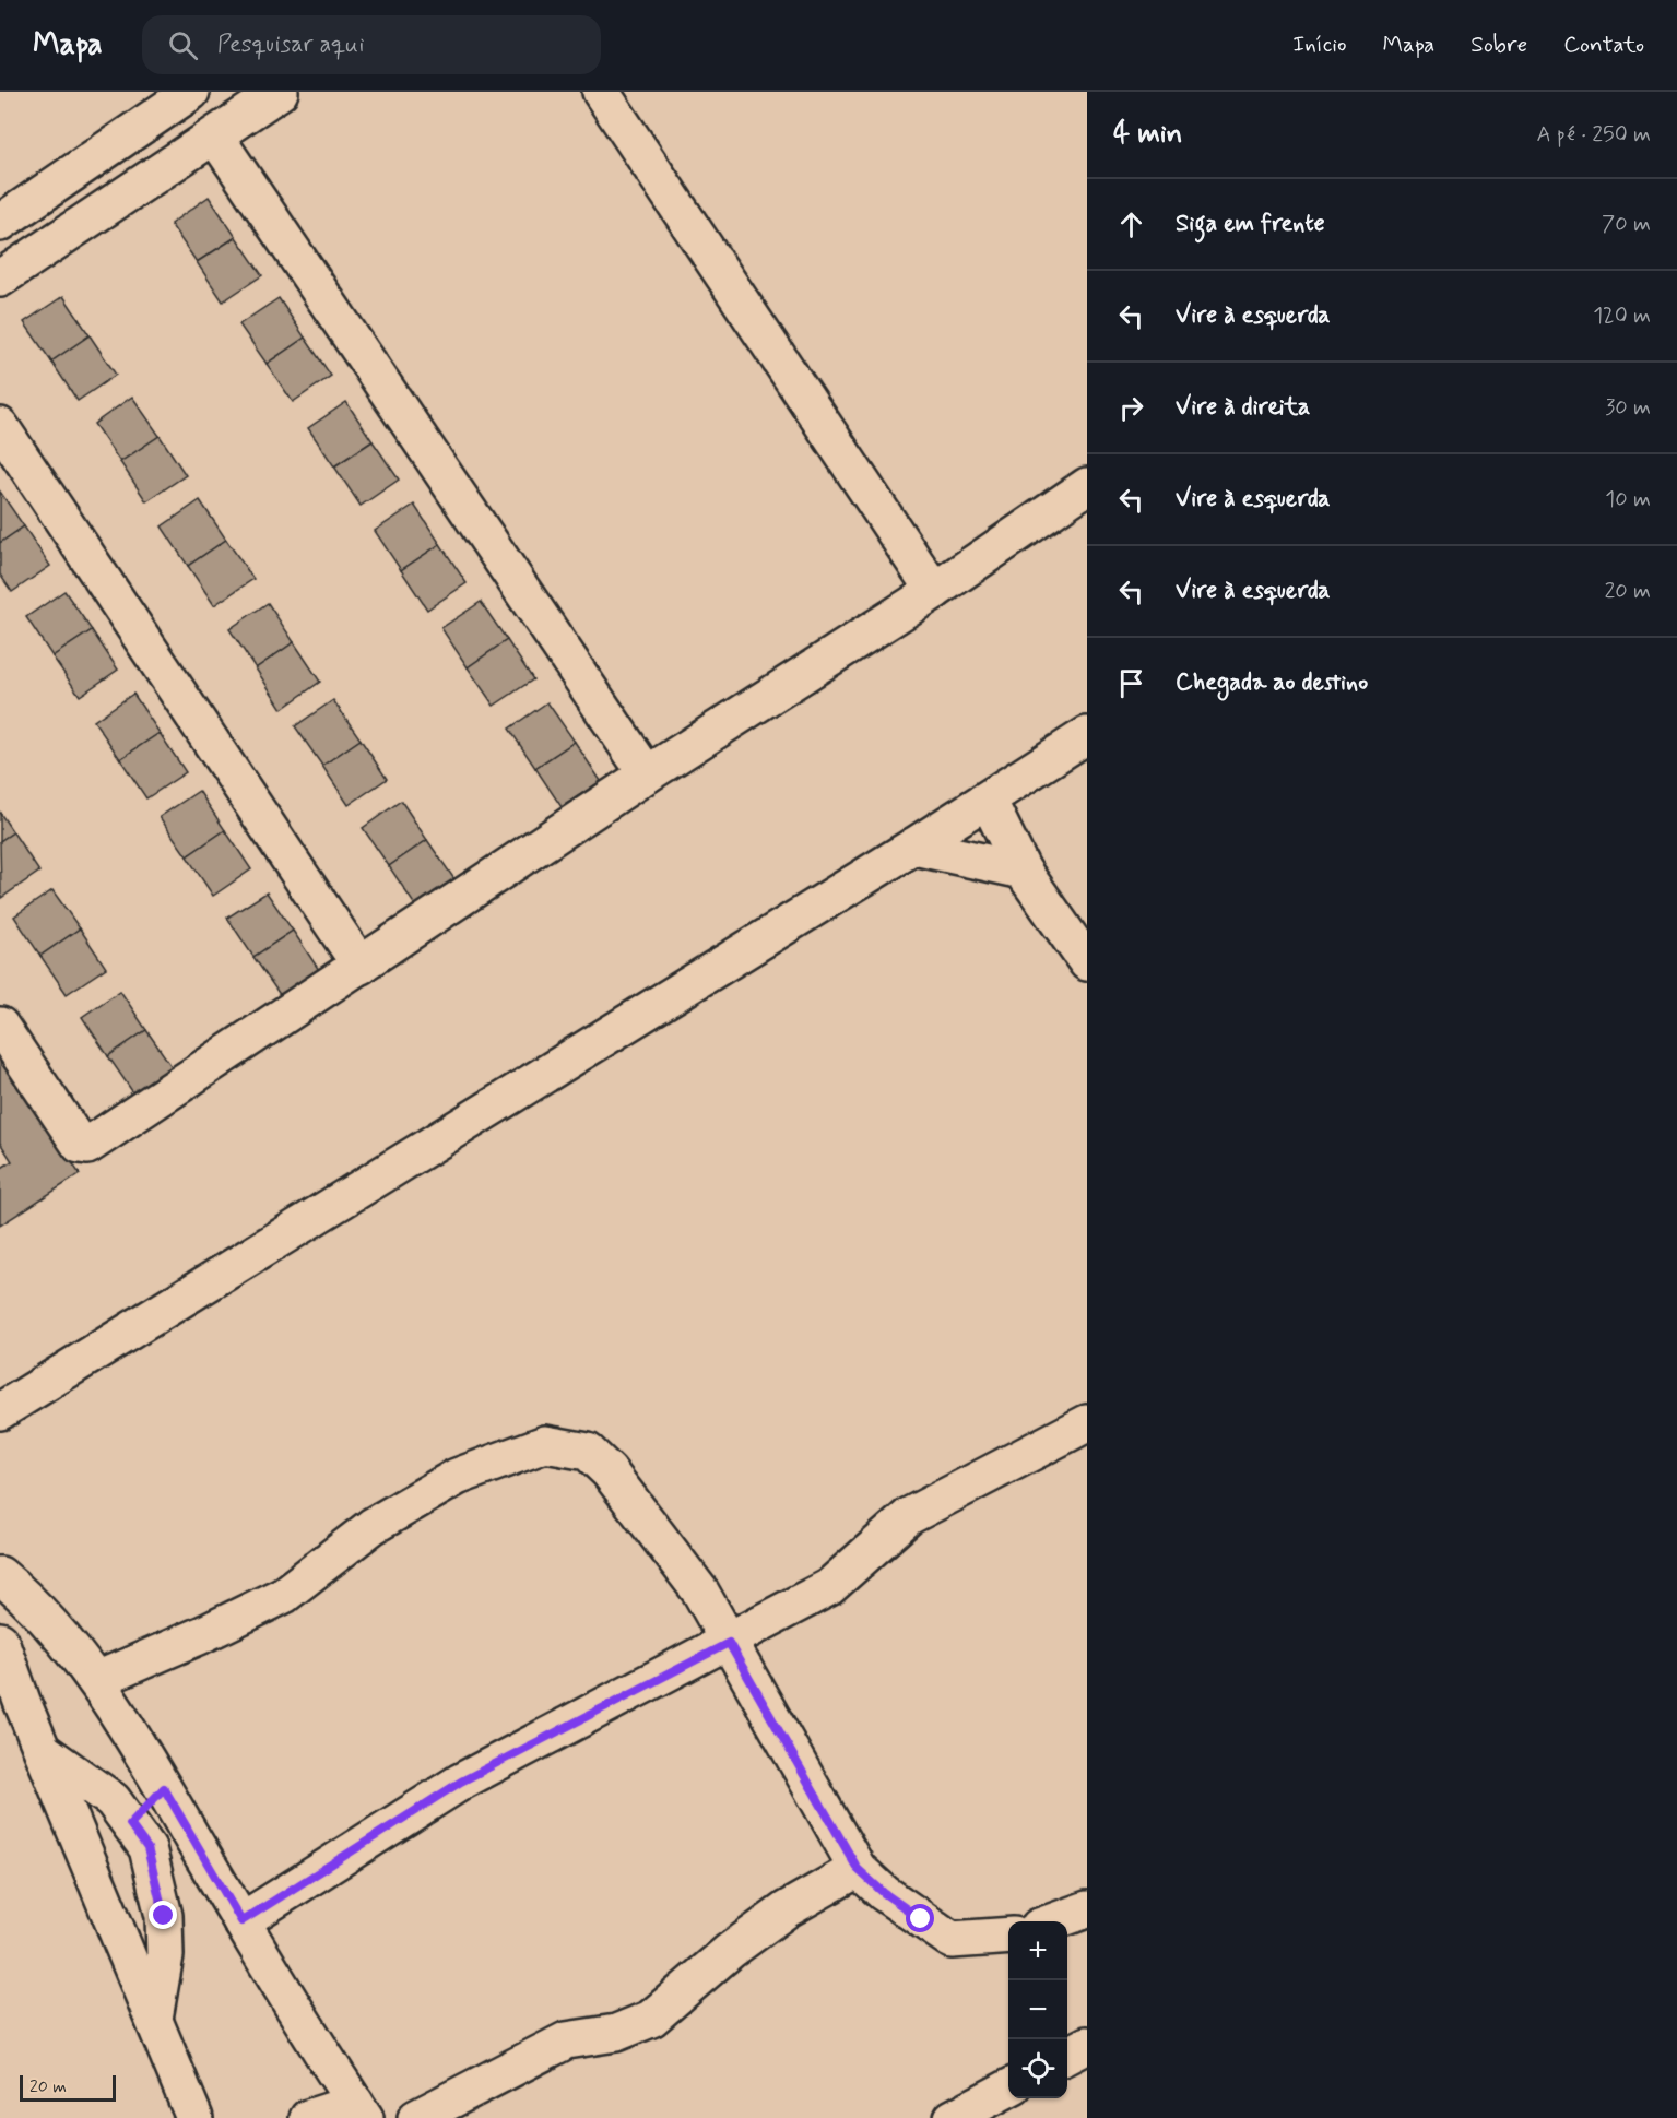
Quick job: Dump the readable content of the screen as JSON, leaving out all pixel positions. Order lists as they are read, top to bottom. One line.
{"scale_bar":"20 m","page":{"header":"Mapa","search":"Pesquisar aqui","nav":["Início","Mapa","Sobre","Contato"],"heading":["4 min","A pé · 250 m"],"list":[["Siga em frente","70 m"],["Vire à esquerda","120 m"],["Vire à direita","30 m"],["Vire à esquerda","10 m"],["Vire à esquerda","20 m"],"Chegada ao destino"],"map_buttons":["+","−"],"scale":"20 m"}}
